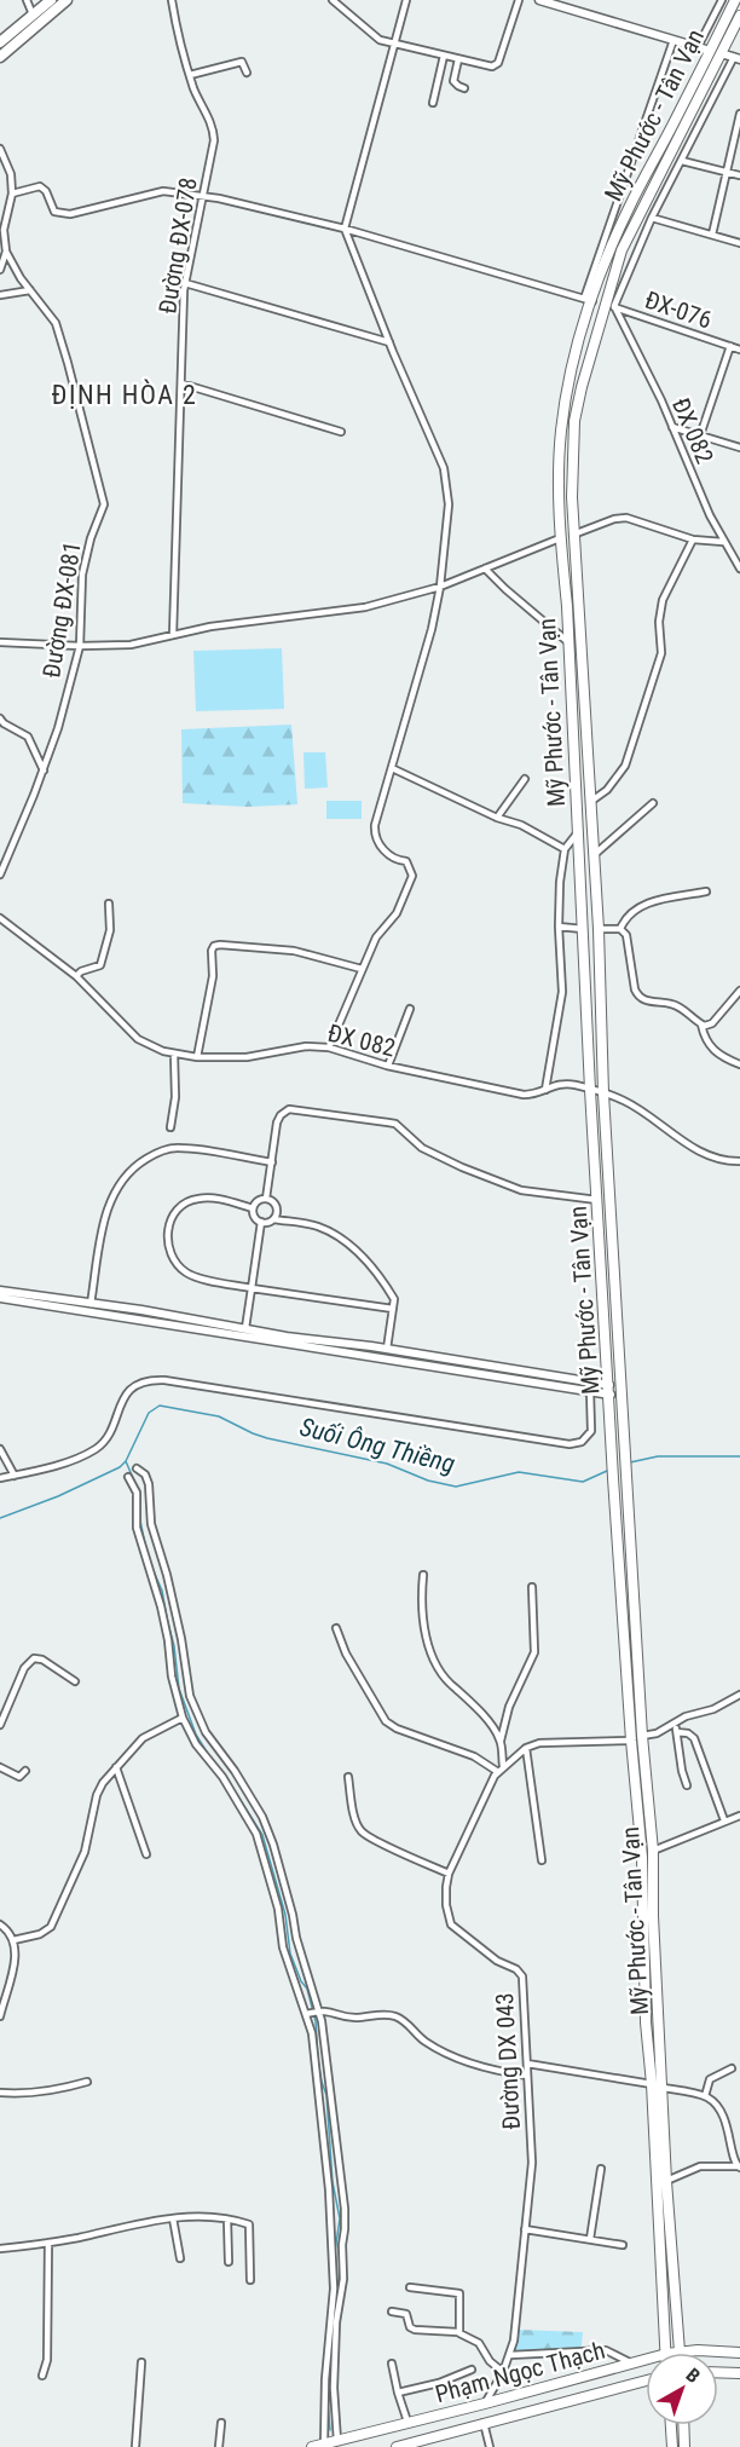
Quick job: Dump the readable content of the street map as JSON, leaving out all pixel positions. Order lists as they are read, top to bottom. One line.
{"streets":{"main road":["Mỹ Phước - Tân Vạn","Phạm Ngọc Thạch"],"street":["Đường ĐX-078","ĐX-076","ĐX 082","Đường ĐX-081","Đường DX 043"]},"crossings":[["Mỹ Phước - Tân Vạn","ĐX-076"],["Mỹ Phước - Tân Vạn","ĐX 082"],["Mỹ Phước - Tân Vạn","Đường DX 043"],["Mỹ Phước - Tân Vạn","Phạm Ngọc Thạch"],["ĐX-076","ĐX 082"],["Đường DX 043","Phạm Ngọc Thạch"]],"districts":["ĐỊNH HÒA 2"],"water":["Suối Ông Thiềng"],"north":"top right"}
